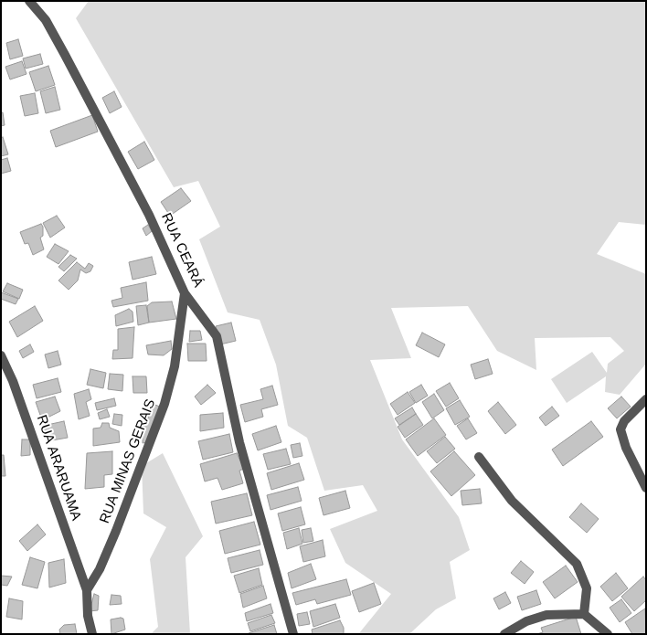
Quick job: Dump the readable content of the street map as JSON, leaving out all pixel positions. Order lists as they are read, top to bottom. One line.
{"streets":{"street":["RUA CEARÁ","RUA MINAS GERAIS","RUA ARARUAMA"]},"crossings":[["RUA CEARÁ","RUA MINAS GERAIS"],["RUA MINAS GERAIS","RUA ARARUAMA"]]}
